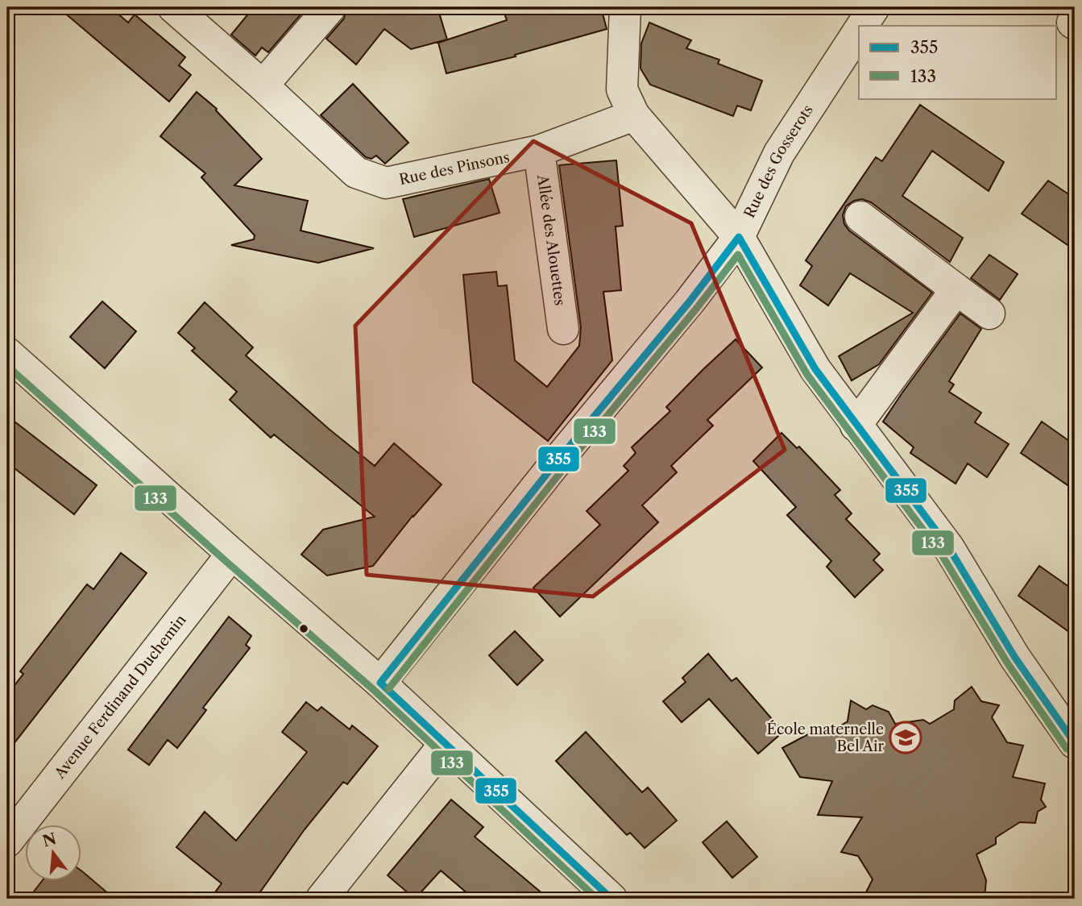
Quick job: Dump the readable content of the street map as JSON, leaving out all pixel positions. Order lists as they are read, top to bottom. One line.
{"streets":{"street":["Rue des Gosserots","Rue des Pinsons","Allée des Alouettes","Avenue Ferdinand Duchemin"]},"crossings":[["Rue des Pinsons","Allée des Alouettes"]],"places":{"school or university":["École maternelle Bel Air"]},"lines":["transit line 355","transit line 133"],"legend":["355","133"],"north":"top"}
